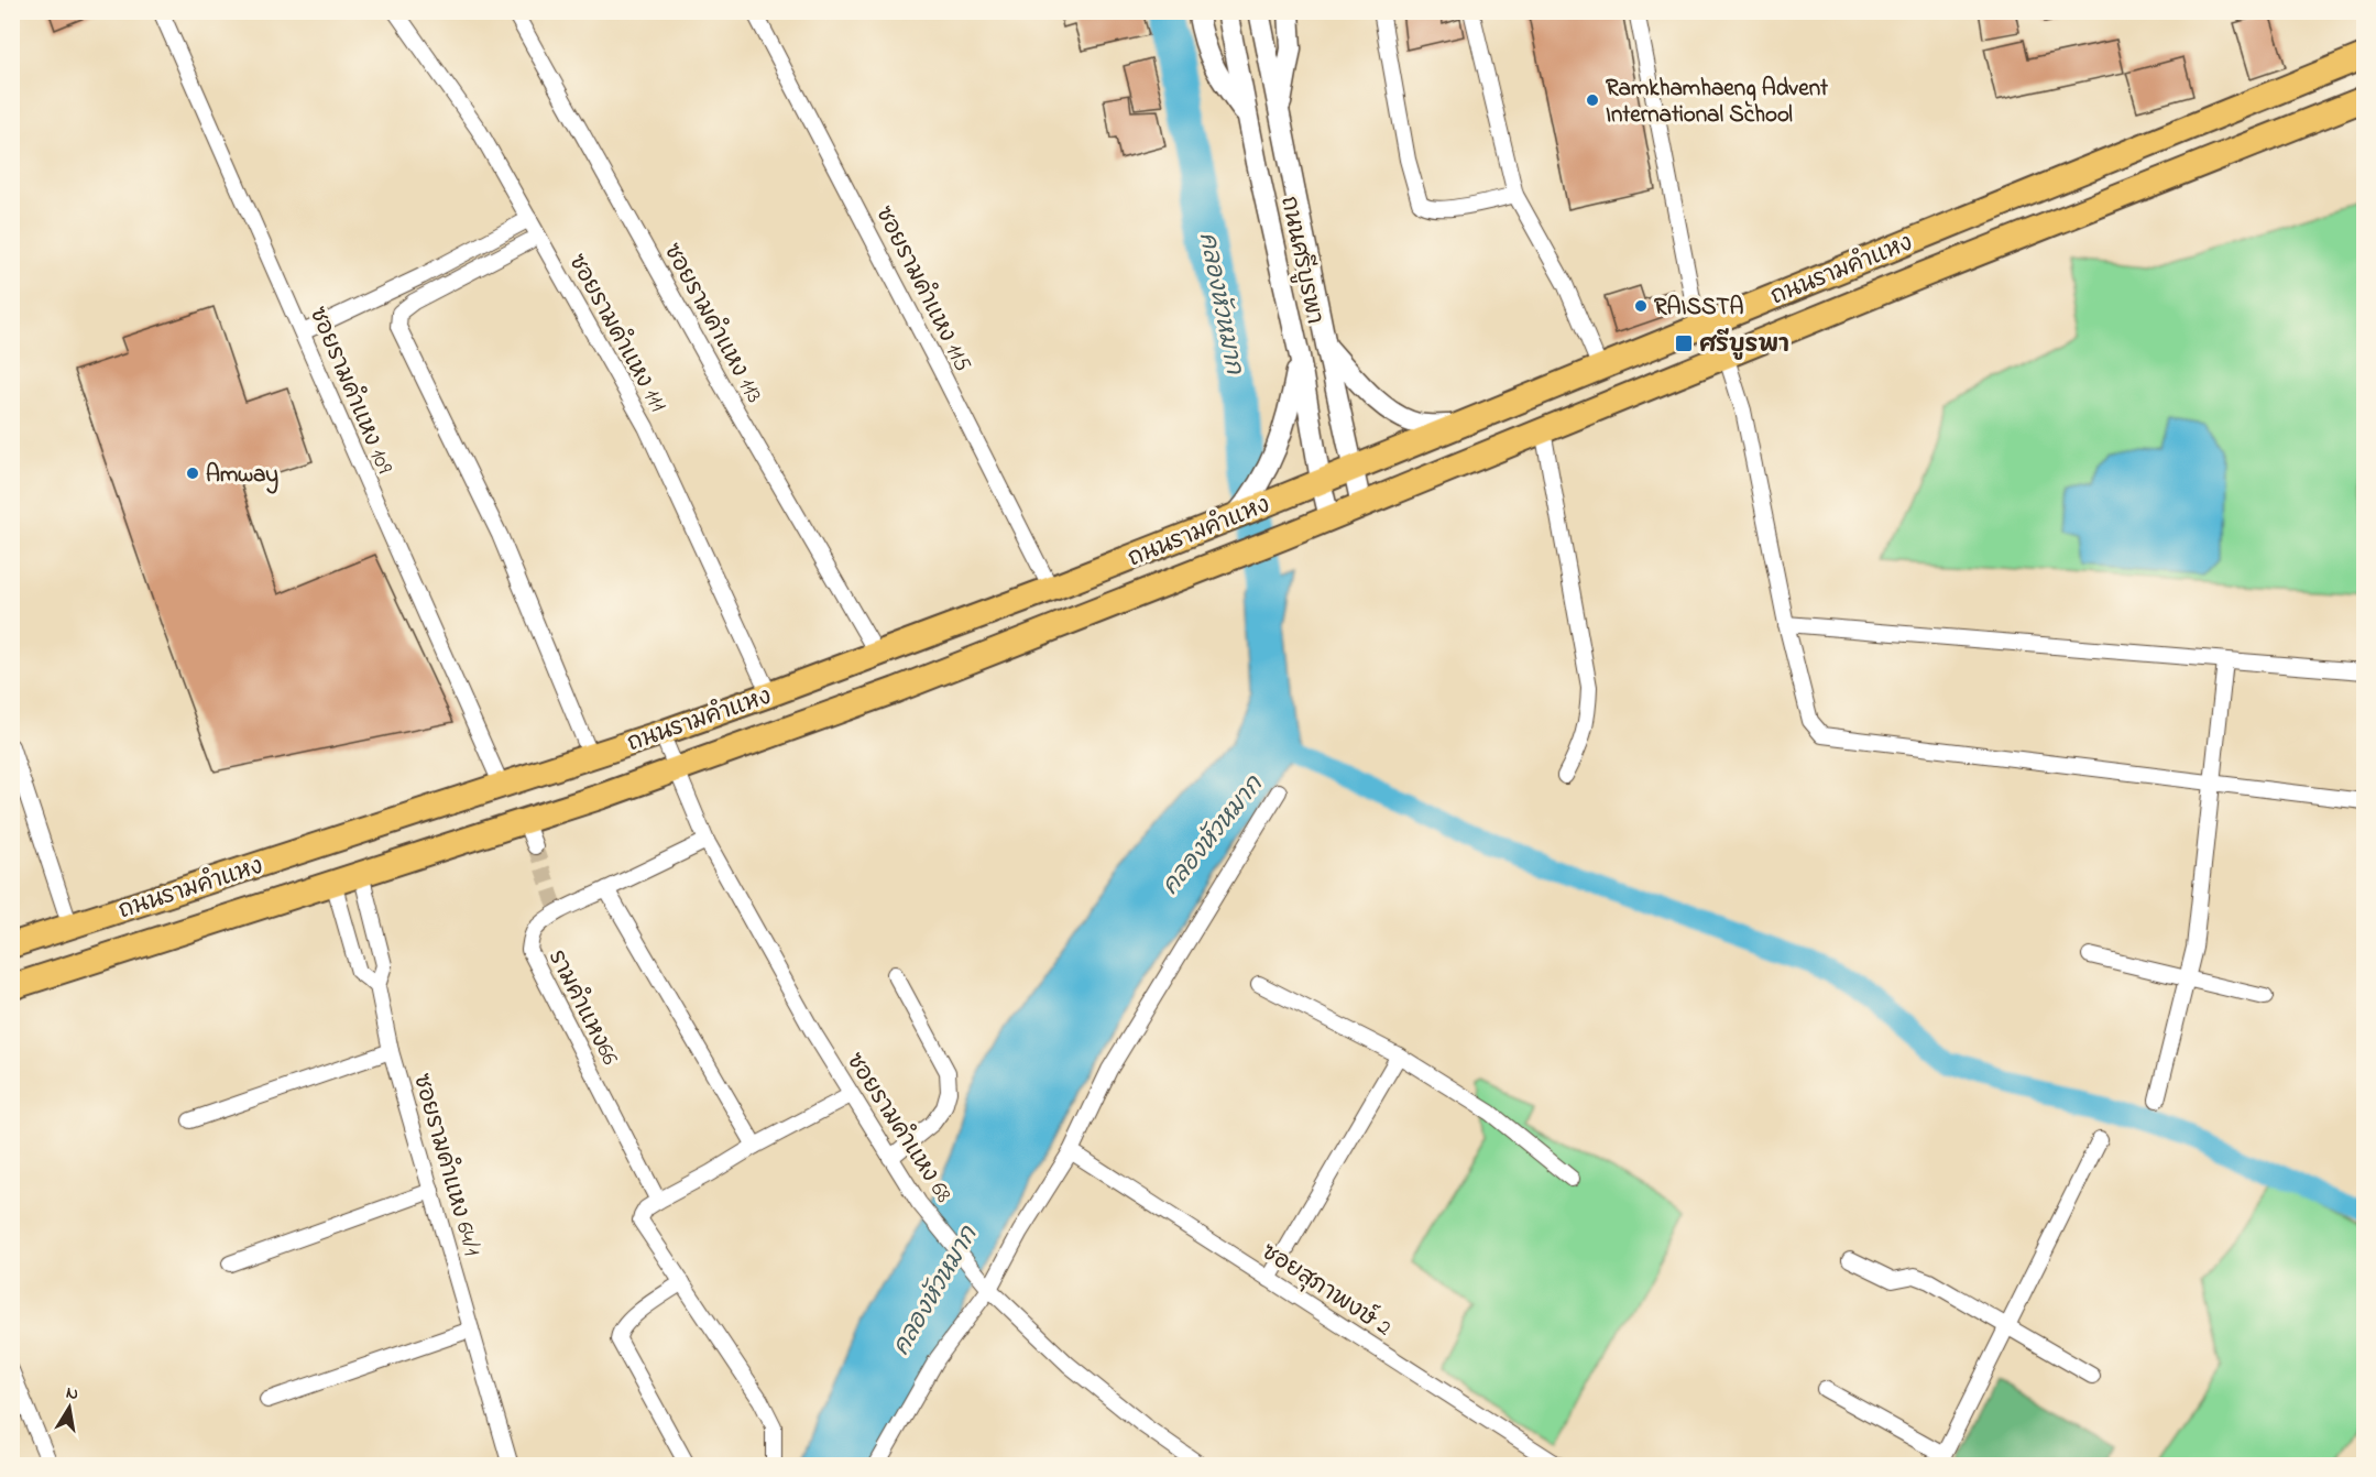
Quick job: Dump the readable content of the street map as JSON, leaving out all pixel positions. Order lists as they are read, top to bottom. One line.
{"streets":{"main road":["ถนนรามคำแหง"],"street":["ถนนศรีบูรพา","ซอยรามคำแหง 115","ซอยรามคำแหง 113","ซอยรามคำแหง 111","ซอยรามคำแหง 109","รามคำแหง66","ซอยรามคำแหง 68","ซอยรามคำแหง 64/1","ซอยสุภาพงษ์ 2"]},"crossings":[["ถนนศรีบูรพา","ถนนรามคำแหง"],["ถนนรามคำแหง","ซอยรามคำแหง 115"],["ถนนรามคำแหง","ซอยรามคำแหง 113"],["ถนนรามคำแหง","ซอยรามคำแหง 111"],["ถนนรามคำแหง","ซอยรามคำแหง 109"],["ถนนรามคำแหง","ซอยรามคำแหง 68"],["ถนนรามคำแหง","ซอยรามคำแหง 64/1"],["รามคำแหง66","ซอยรามคำแหง 68"]],"water":["คลองหัวหมาก"],"places":{"other":["Ramkhamhaeng Advent International School","RAISSTA","Amway"],"transit":["ศรีบูรพา"]},"north":"top"}
